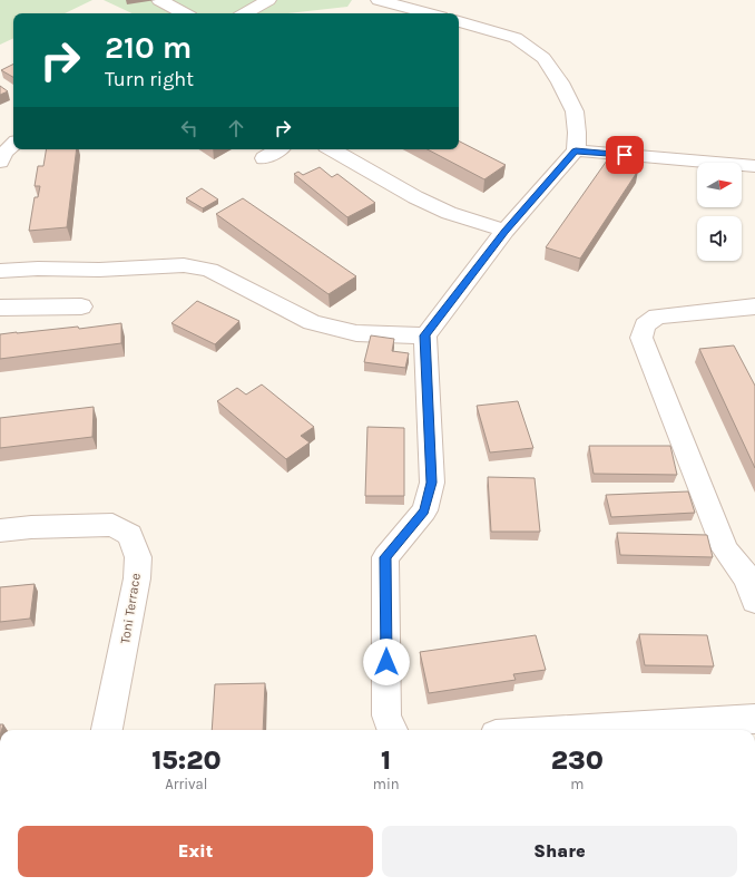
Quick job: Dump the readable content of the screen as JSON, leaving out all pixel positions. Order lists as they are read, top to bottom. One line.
{"streets":{"street":["Toni Terrace"]},"north":"right","page":{"turn":["210 m","Turn right"],"eta":["15:20","Arrival","1","min","230","m"],"buttons":["Exit","Share"]}}
